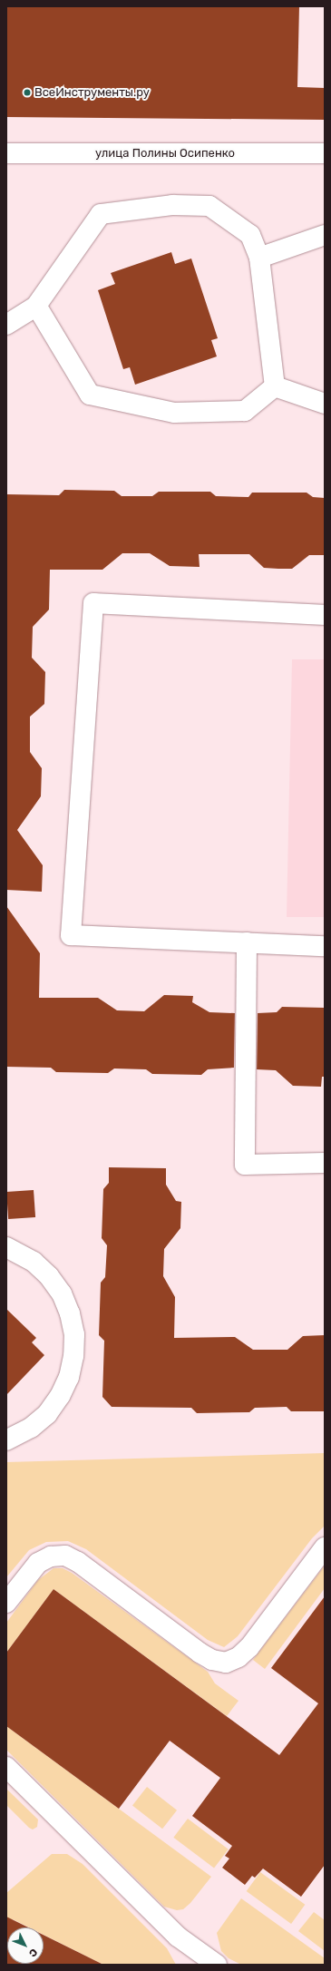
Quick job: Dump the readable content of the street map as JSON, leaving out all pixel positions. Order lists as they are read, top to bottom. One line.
{"streets":{"street":["улица Полины Осипенко"]},"places":["ВсеИнструменты.ру"],"north":"bottom right"}
